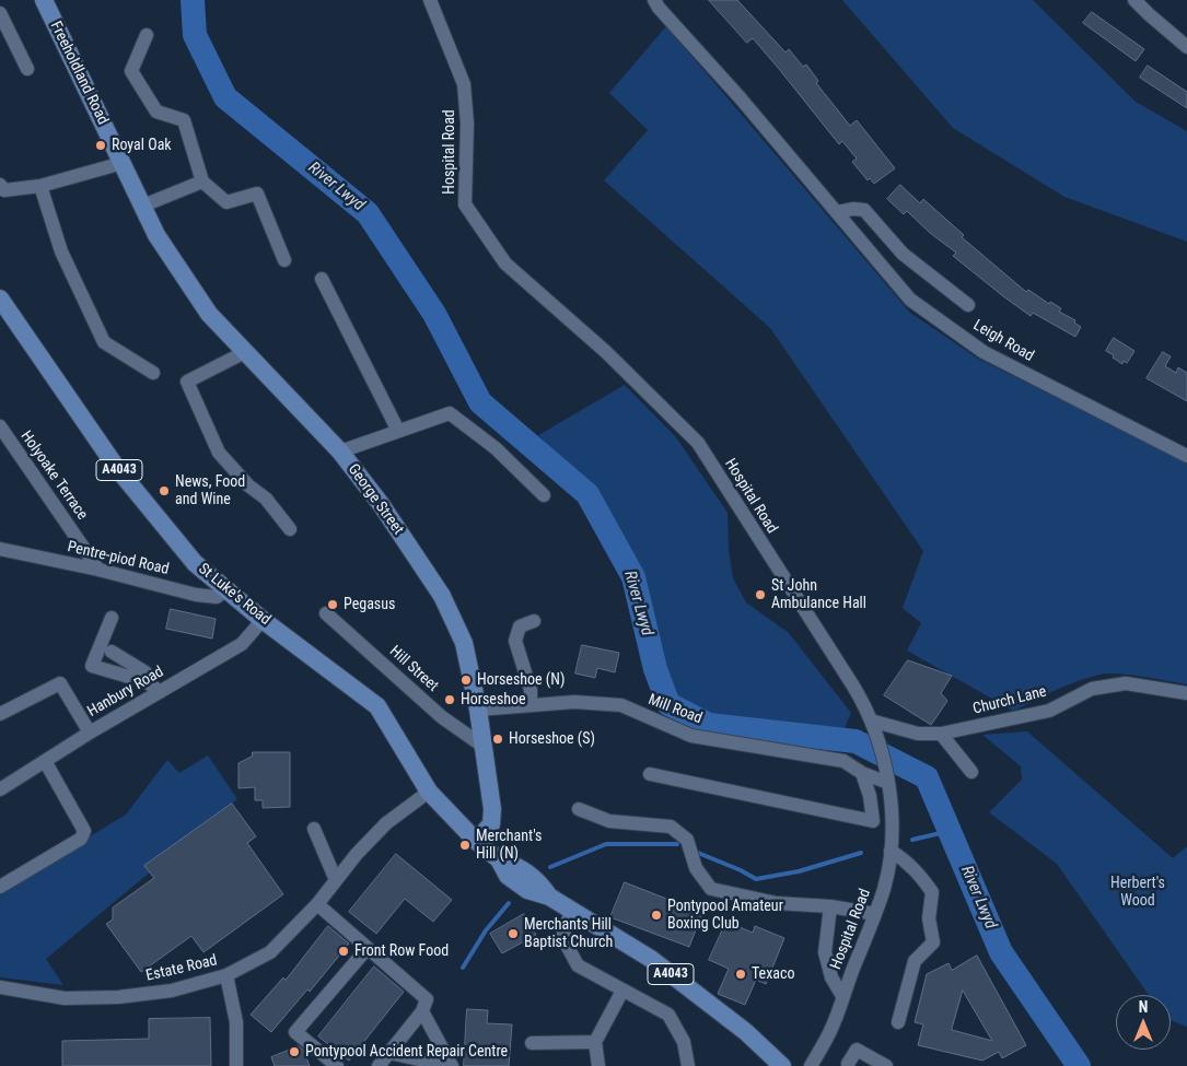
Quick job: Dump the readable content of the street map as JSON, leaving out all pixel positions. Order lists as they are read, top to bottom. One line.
{"streets":{"main road":["Freeholdland Road","A4043","George Street","St Luke's Road"],"street":["Hospital Road","Leigh Road","Holyoake Terrace","Pentre-piod Road","Hill Street","Hanbury Road","Church Lane","Mill Road","Estate Road"]},"crossings":[["Freeholdland Road","George Street"],["Hospital Road","Church Lane"],["Hospital Road","Mill Road"],["Holyoake Terrace","Pentre-piod Road"],["George Street","St Luke's Road"],["George Street","Hill Street"],["George Street","Mill Road"],["Pentre-piod Road","St Luke's Road"],["St Luke's Road","Hanbury Road"],["St Luke's Road","Estate Road"]],"water":["River Lwyd"],"parks":["Herbert's Wood"],"places":["Royal Oak","News, Food and Wine","St John Ambulance Hall","Pegasus","Horseshoe (N)","Horseshoe","Horseshoe (S)","Merchant's Hill (N)","Pontypool Amateur Boxing Club","Merchants Hill Baptist Church","Front Row Food","Texaco","Pontypool Accident Repair Centre"],"north":"top"}
